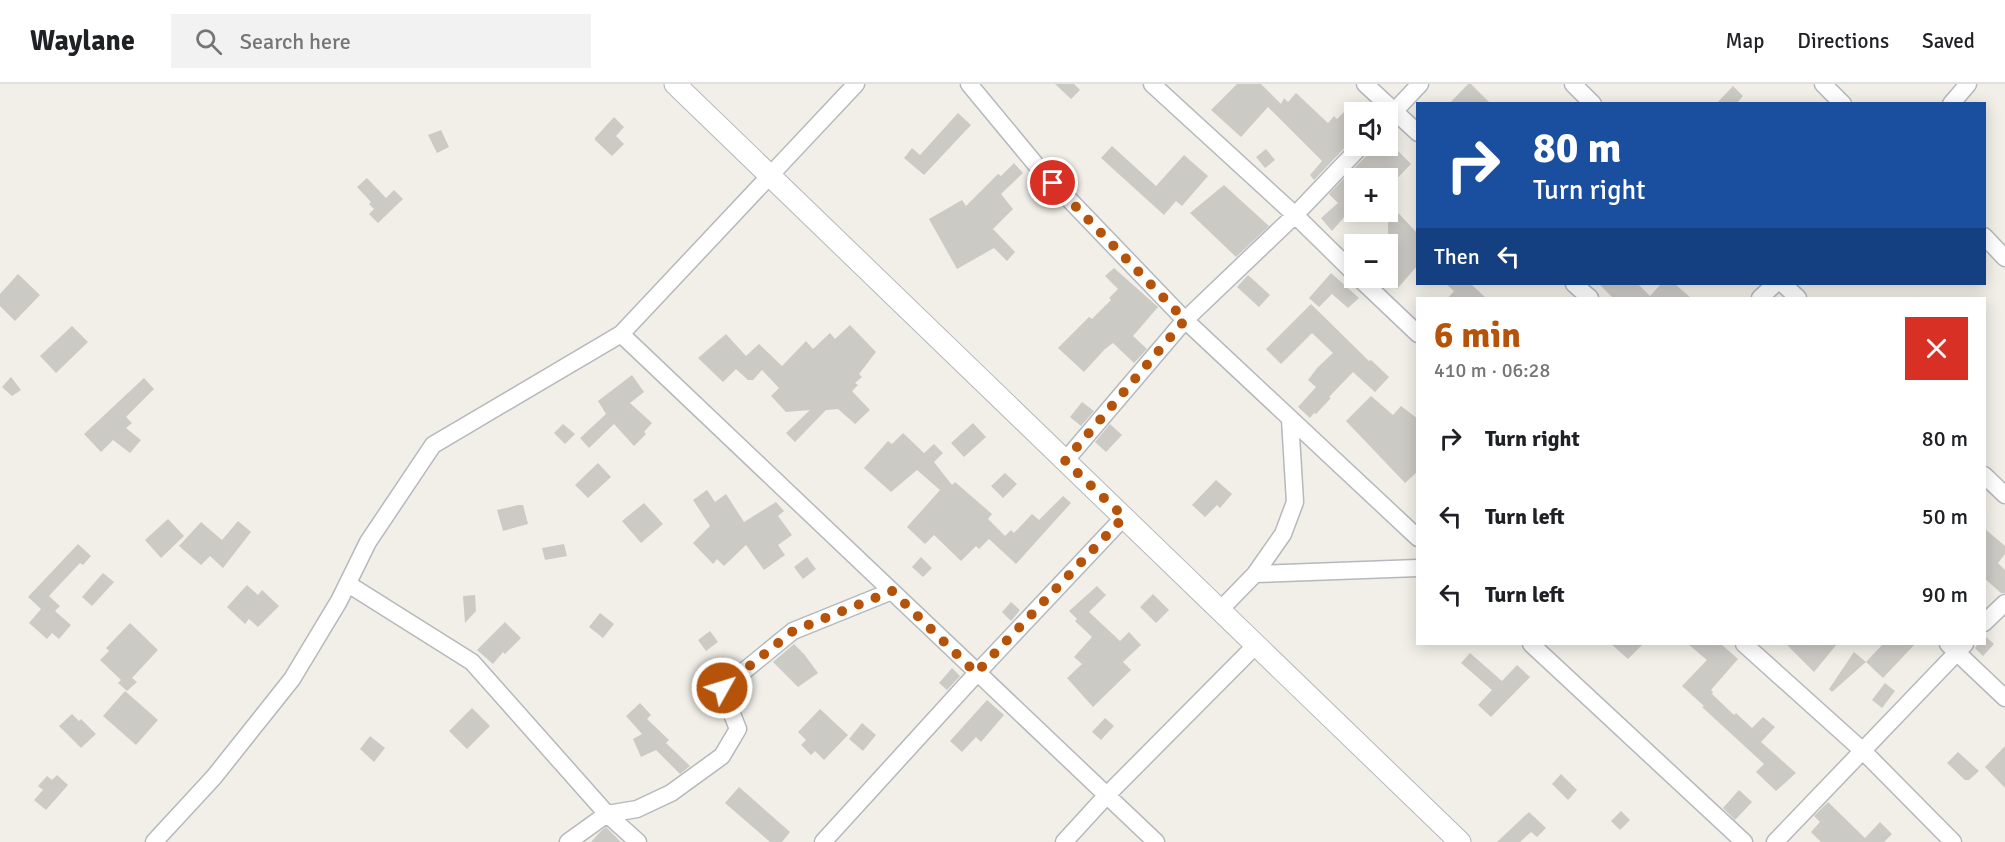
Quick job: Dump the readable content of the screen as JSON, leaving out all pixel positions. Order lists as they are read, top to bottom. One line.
{"page":{"header":"Waylane","search":"Search here","nav":["Map","Directions","Saved"],"map_buttons":["+","−"],"turn":["80 m","Turn right"],"then":"Then","heading":["6 min","410 m · 06:28"],"list":[{"name":"Turn right","value":"80 m"},{"name":"Turn left","value":"50 m"},{"name":"Turn left","value":"90 m"}]}}
